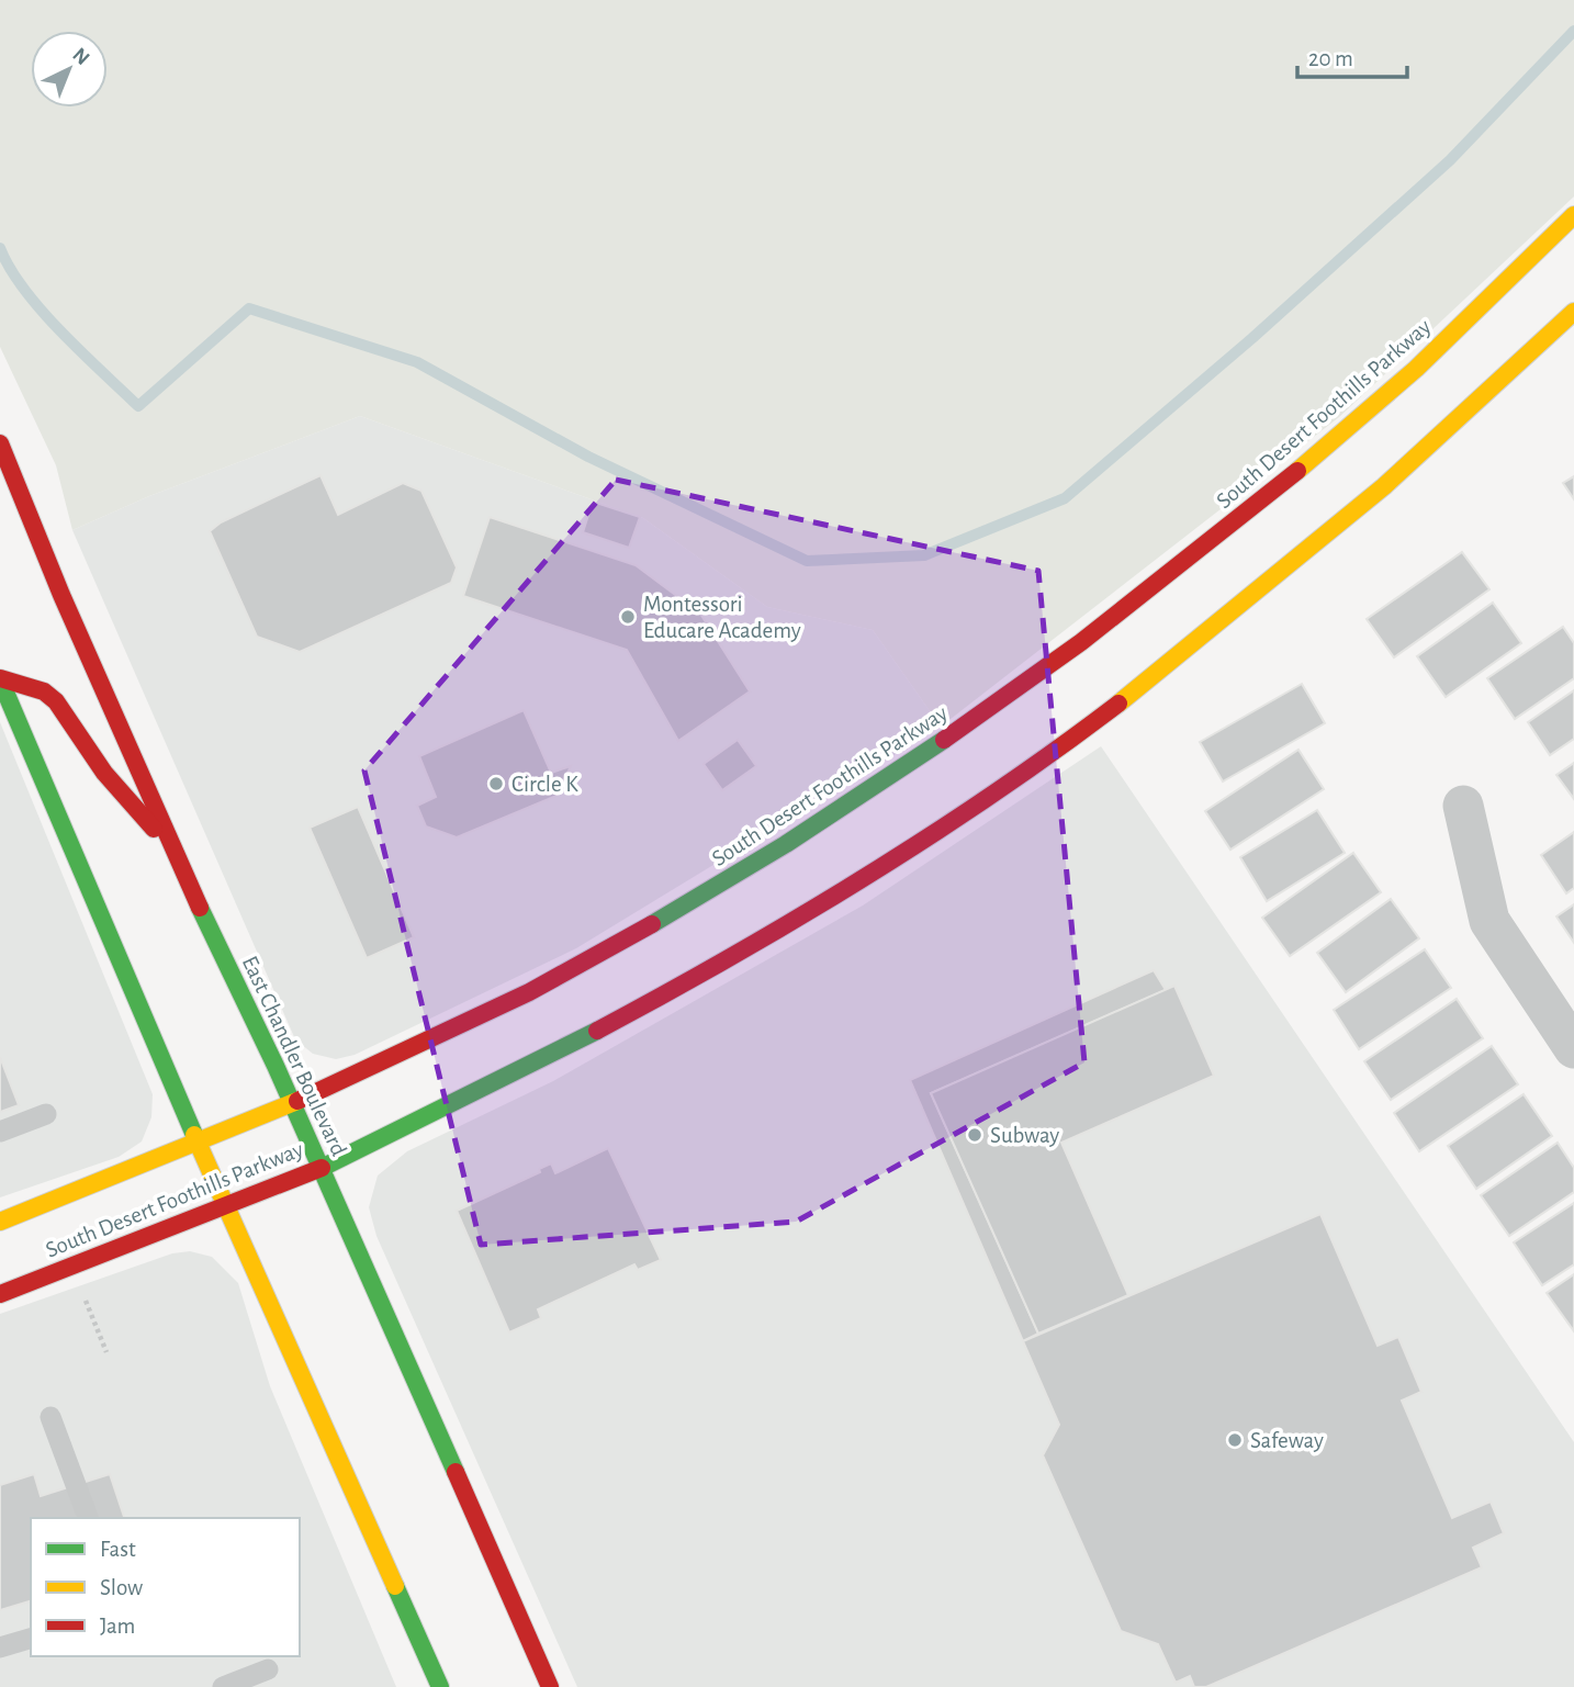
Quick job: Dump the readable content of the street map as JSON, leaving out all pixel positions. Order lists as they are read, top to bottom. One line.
{"streets":{"street":["South Desert Foothills Parkway","East Chandler Boulevard"]},"crossings":[["South Desert Foothills Parkway","East Chandler Boulevard"]],"places":["Montessori Educare Academy","Circle K","Subway","Safeway"],"legend":["Fast","Slow","Jam"],"scale_bar":"20 m","north":"top right"}
